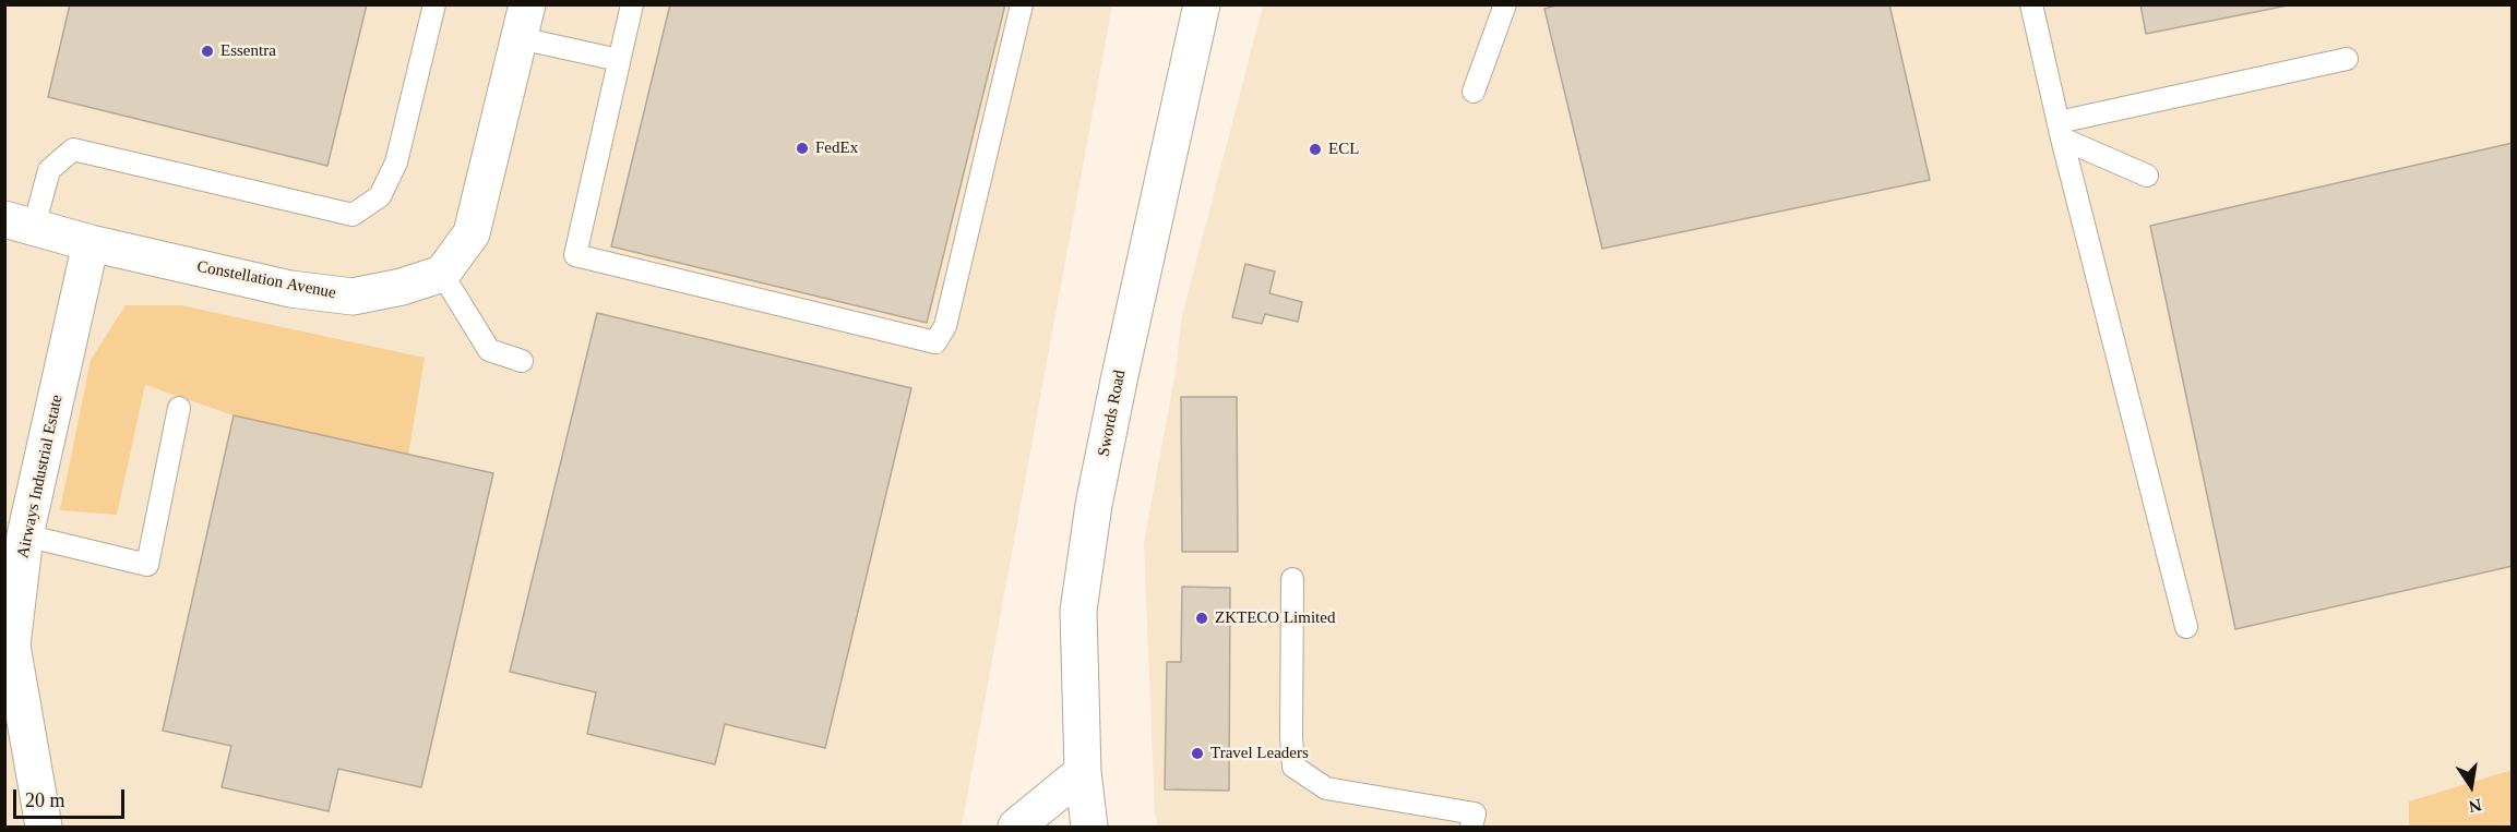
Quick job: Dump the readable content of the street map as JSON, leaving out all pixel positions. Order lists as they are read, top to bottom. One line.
{"streets":{"street":["Constellation Avenue","Swords Road","Airways Industrial Estate"]},"crossings":[["Constellation Avenue","Airways Industrial Estate"]],"places":["Essentra","FedEx","ECL","ZKTECO Limited","Travel Leaders"],"scale_bar":"20 m","north":"bottom"}
